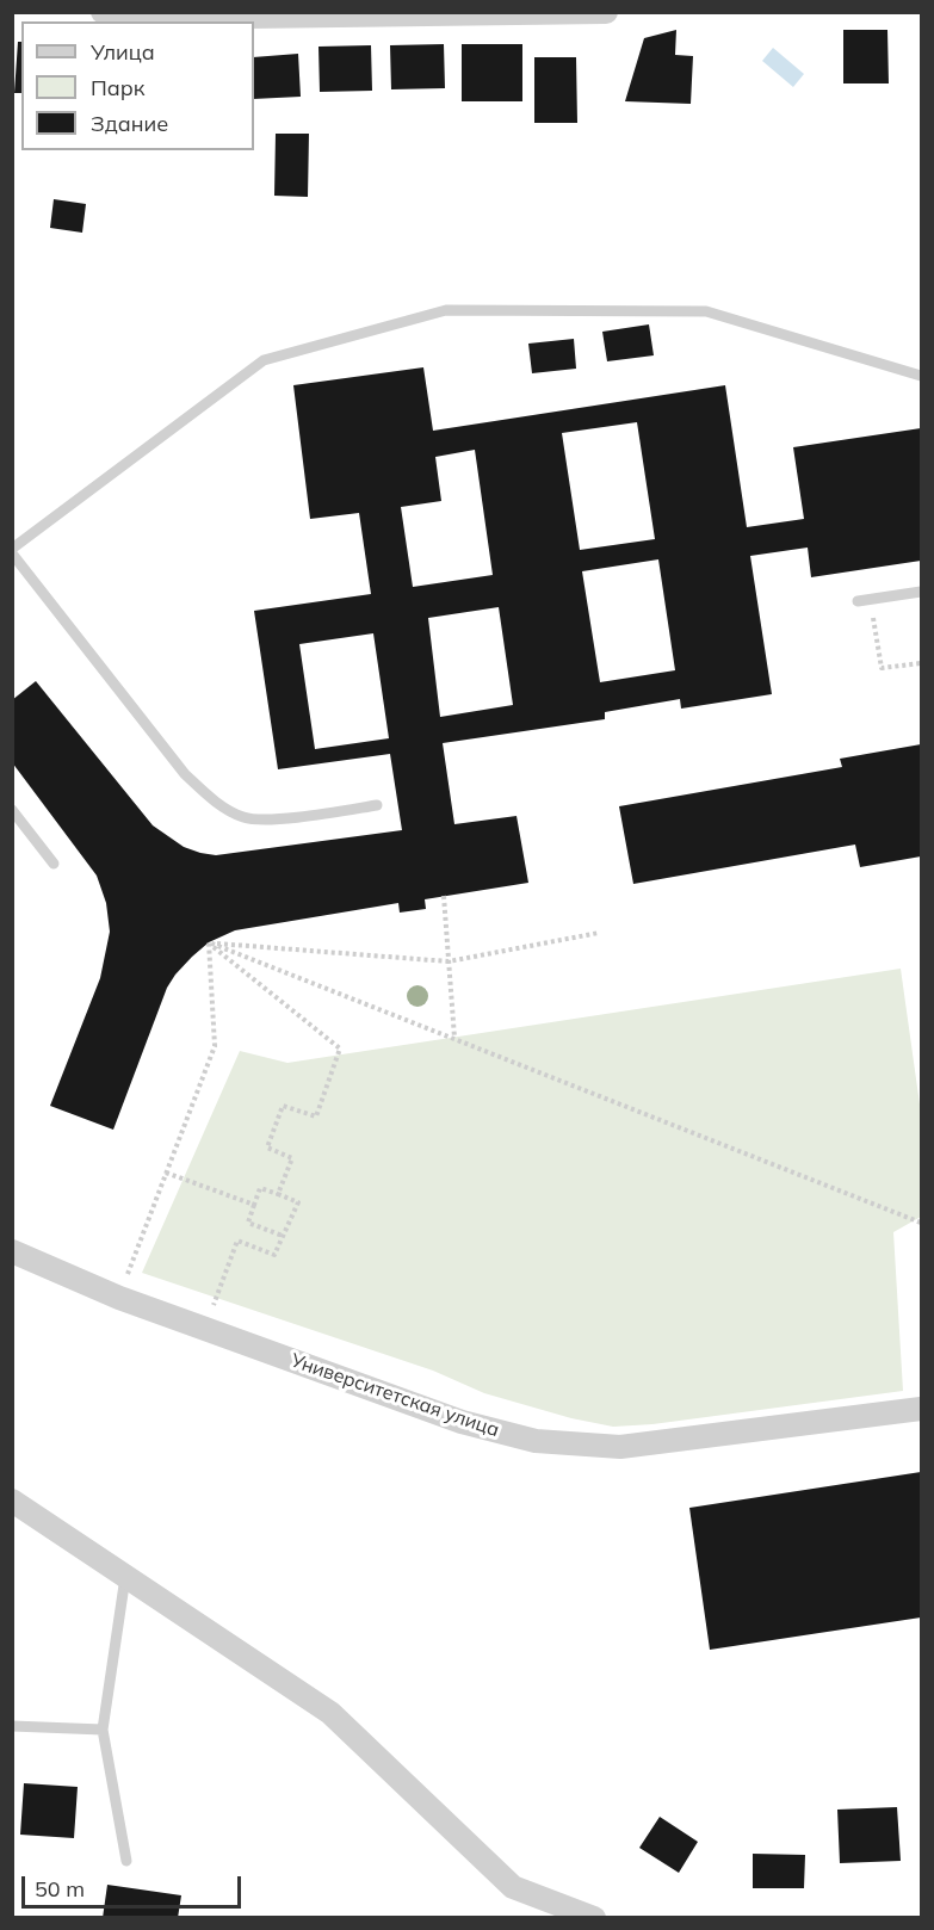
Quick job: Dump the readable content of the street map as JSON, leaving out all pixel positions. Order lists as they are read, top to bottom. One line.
{"streets":{"street":["Университетская улица"]},"legend":["Улица","Парк","Здание"],"scale_bar":"50 m"}
